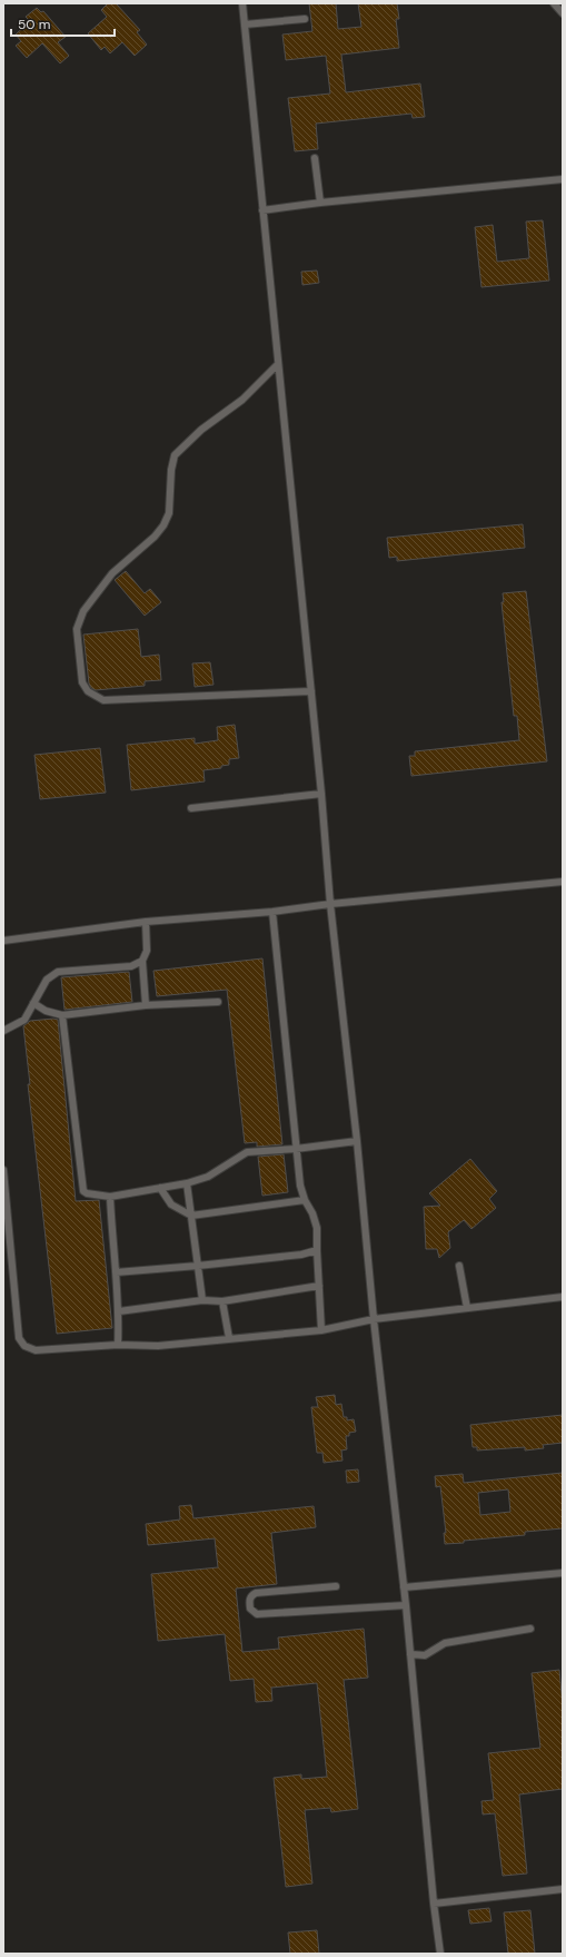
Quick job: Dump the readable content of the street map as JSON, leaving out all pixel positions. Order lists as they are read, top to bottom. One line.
{"scale_bar":"50 m"}
